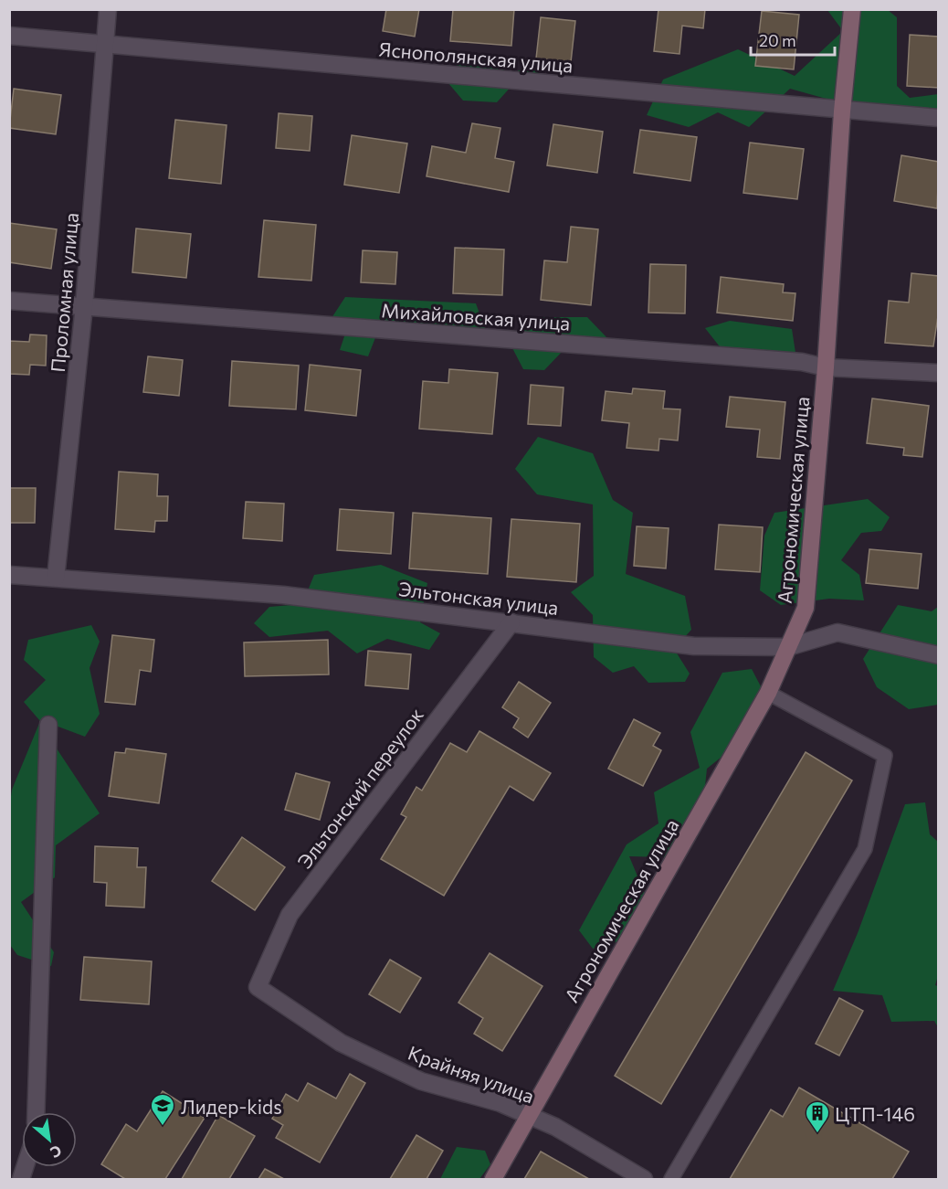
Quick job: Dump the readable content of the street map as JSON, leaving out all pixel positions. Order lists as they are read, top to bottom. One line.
{"streets":{"street":["Яснополянская улица","Проломная улица","Михайловская улица","Агрономическая улица","Эльтонская улица","Эльтонский переулок","Крайняя улица"]},"crossings":[["Яснополянская улица","Проломная улица"],["Яснополянская улица","Агрономическая улица"],["Проломная улица","Михайловская улица"],["Проломная улица","Эльтонская улица"],["Михайловская улица","Агрономическая улица"],["Агрономическая улица","Эльтонская улица"],["Агрономическая улица","Крайняя улица"],["Эльтонская улица","Эльтонский переулок"],["Эльтонский переулок","Крайняя улица"]],"places":{"school or university":["Лидер-kids"],"building":["ЦТП-146"]},"scale_bar":"20 m","north":"bottom right"}
